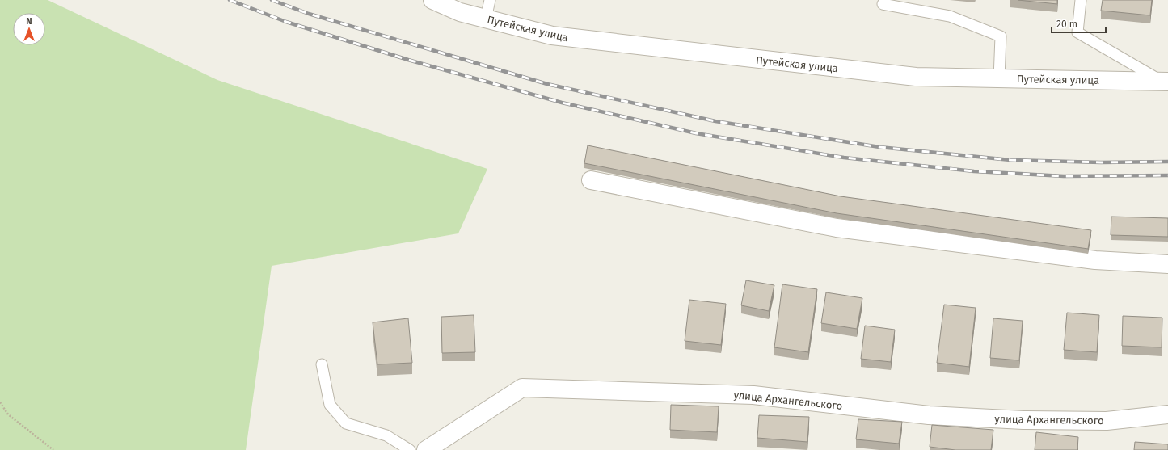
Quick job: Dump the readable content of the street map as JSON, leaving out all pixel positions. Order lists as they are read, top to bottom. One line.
{"streets":{"street":["Путейская улица","улица Архангельского"]},"scale_bar":"20 m","north":"top"}
